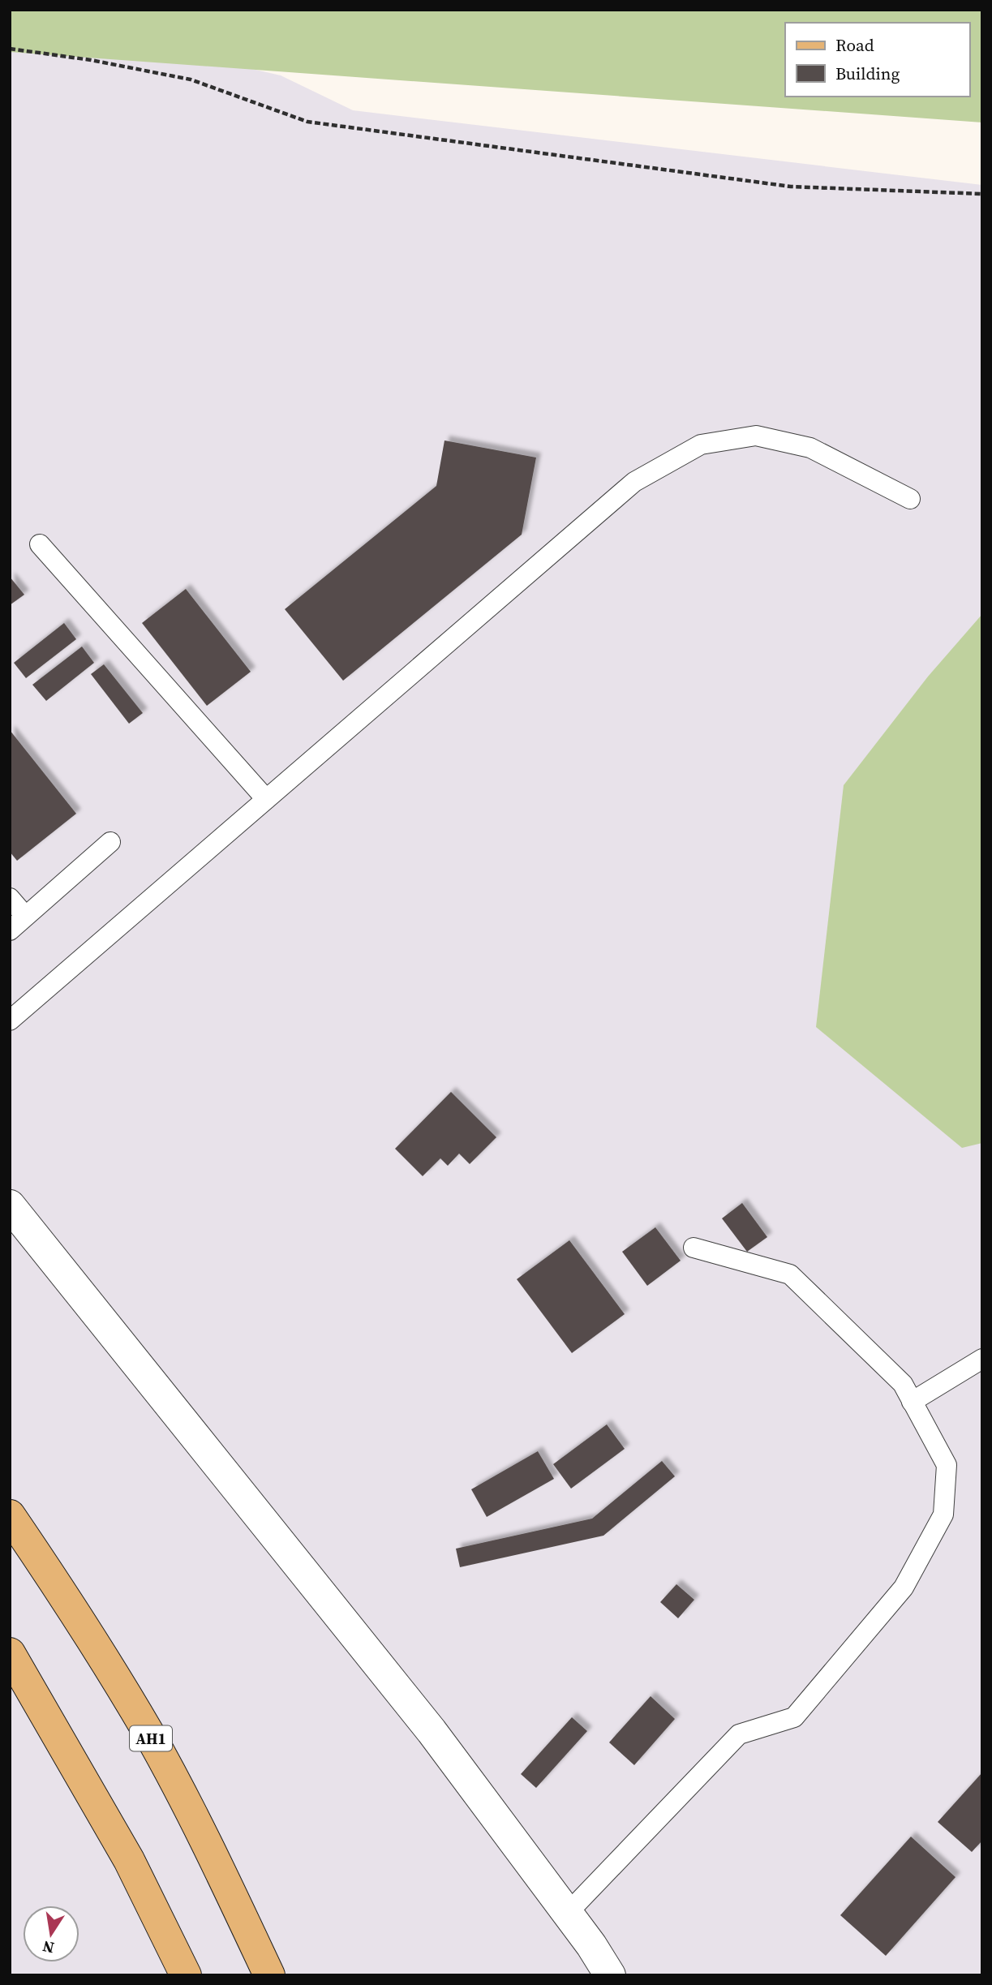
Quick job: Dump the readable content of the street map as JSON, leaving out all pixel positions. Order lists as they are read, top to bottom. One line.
{"streets":{"main road":["AH1"]},"legend":["Road","Building"],"north":"bottom"}
